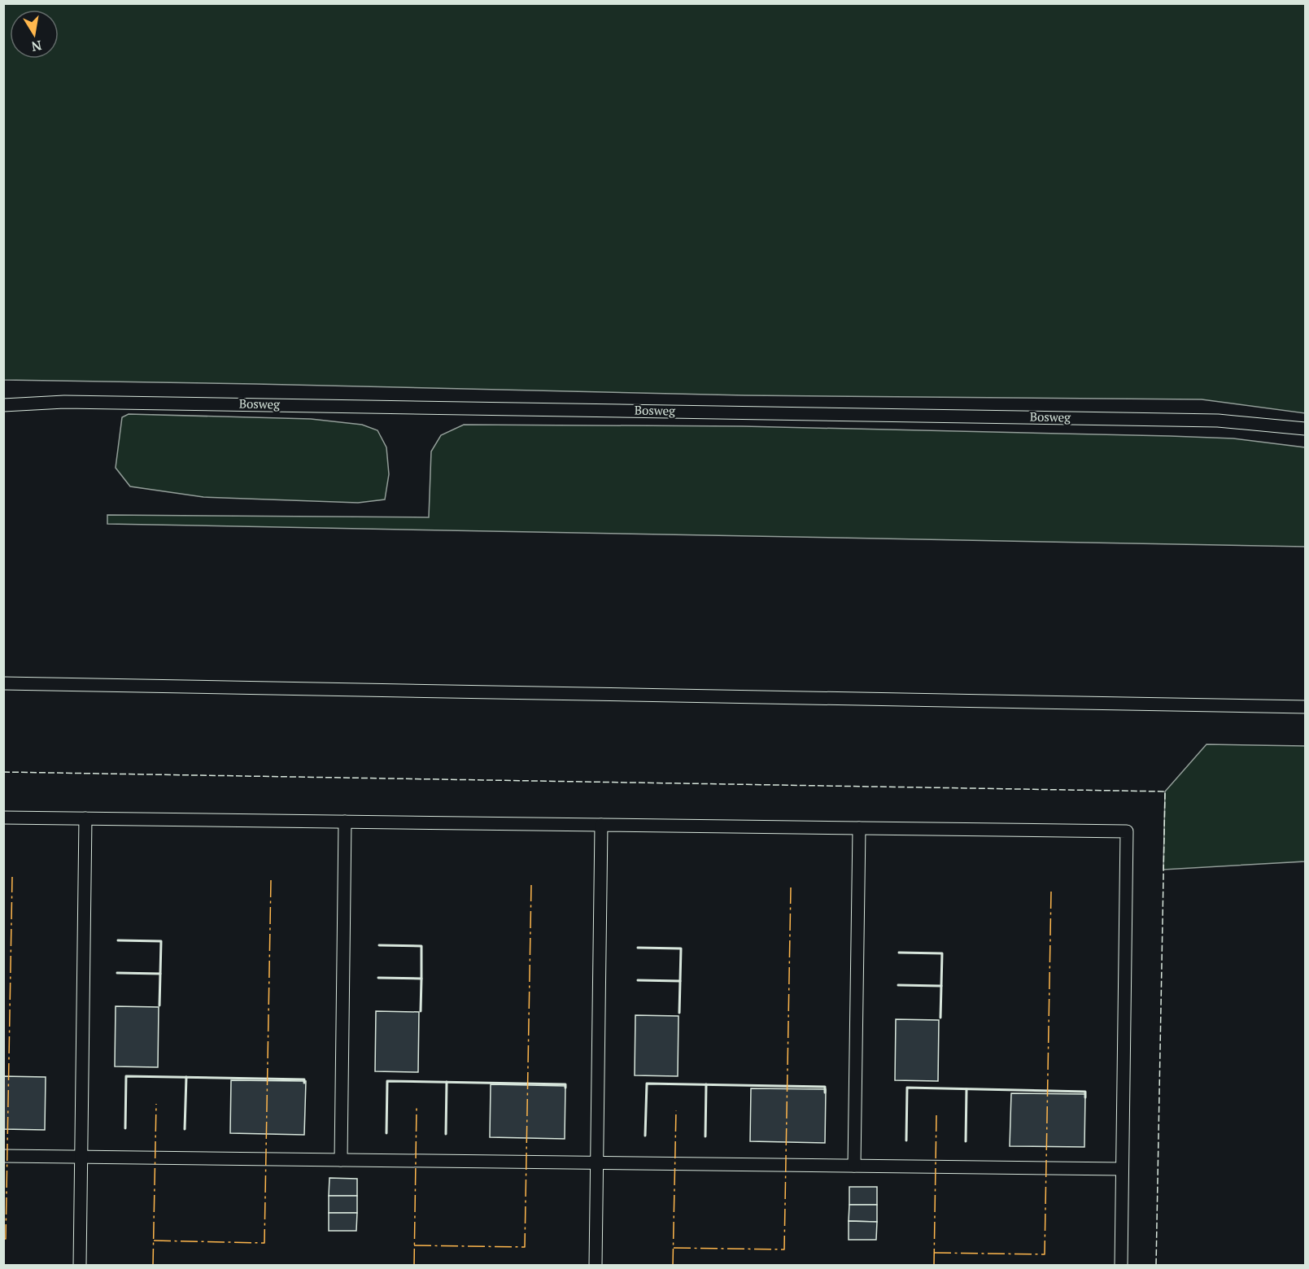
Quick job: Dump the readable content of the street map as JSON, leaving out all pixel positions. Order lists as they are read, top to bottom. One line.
{"streets":{"lane":["Bosweg"]},"north":"bottom"}
